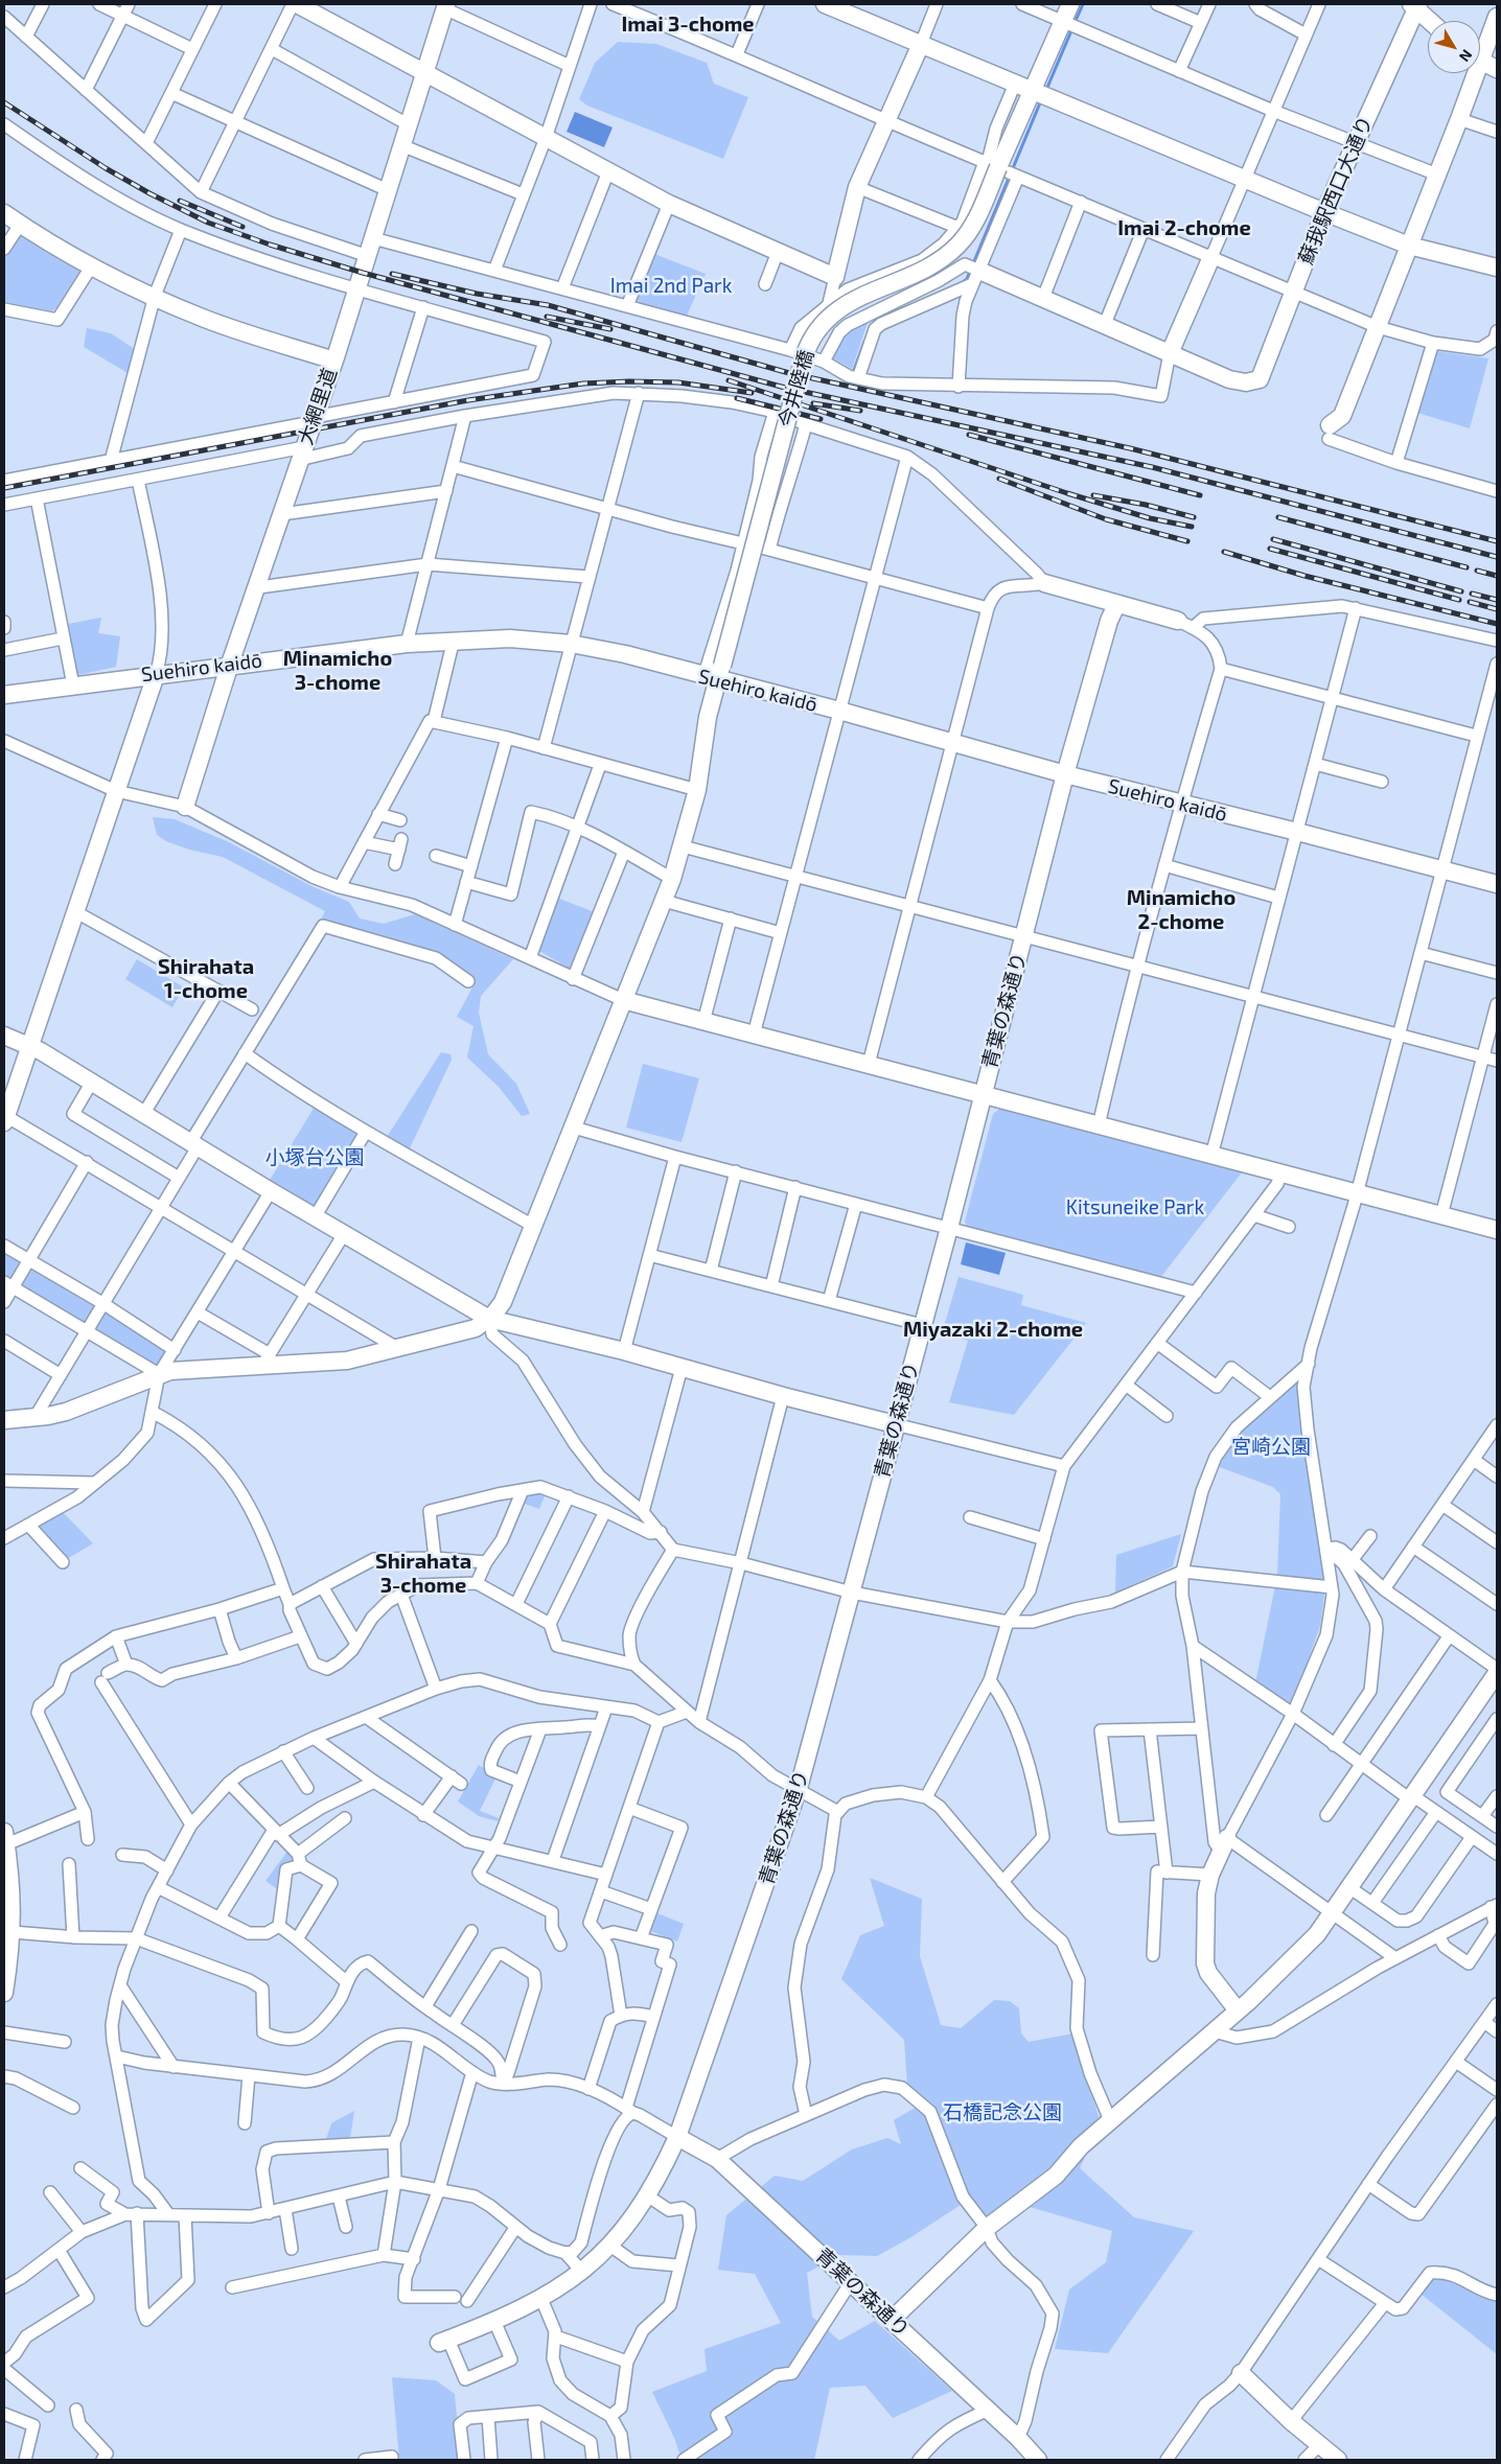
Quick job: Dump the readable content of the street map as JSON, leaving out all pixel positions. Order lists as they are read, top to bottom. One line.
{"streets":{"street":["蘇我駅西口大通り","今井陸橋","大網里道","Suehiro kaidō","青葉の森通り"]},"crossings":[["今井陸橋","Suehiro kaidō"],["大網里道","Suehiro kaidō"],["Suehiro kaidō","青葉の森通り"]],"districts":["Imai 3-chome","Imai 2-chome","Minamicho 3-chome","Minamicho 2-chome","Shirahata 1-chome","Miyazaki 2-chome","Shirahata 3-chome"],"parks":["Imai 2nd Park","小塚台公園","Kitsuneike Park","宮崎公園","石橋記念公園"],"north":"bottom right"}
